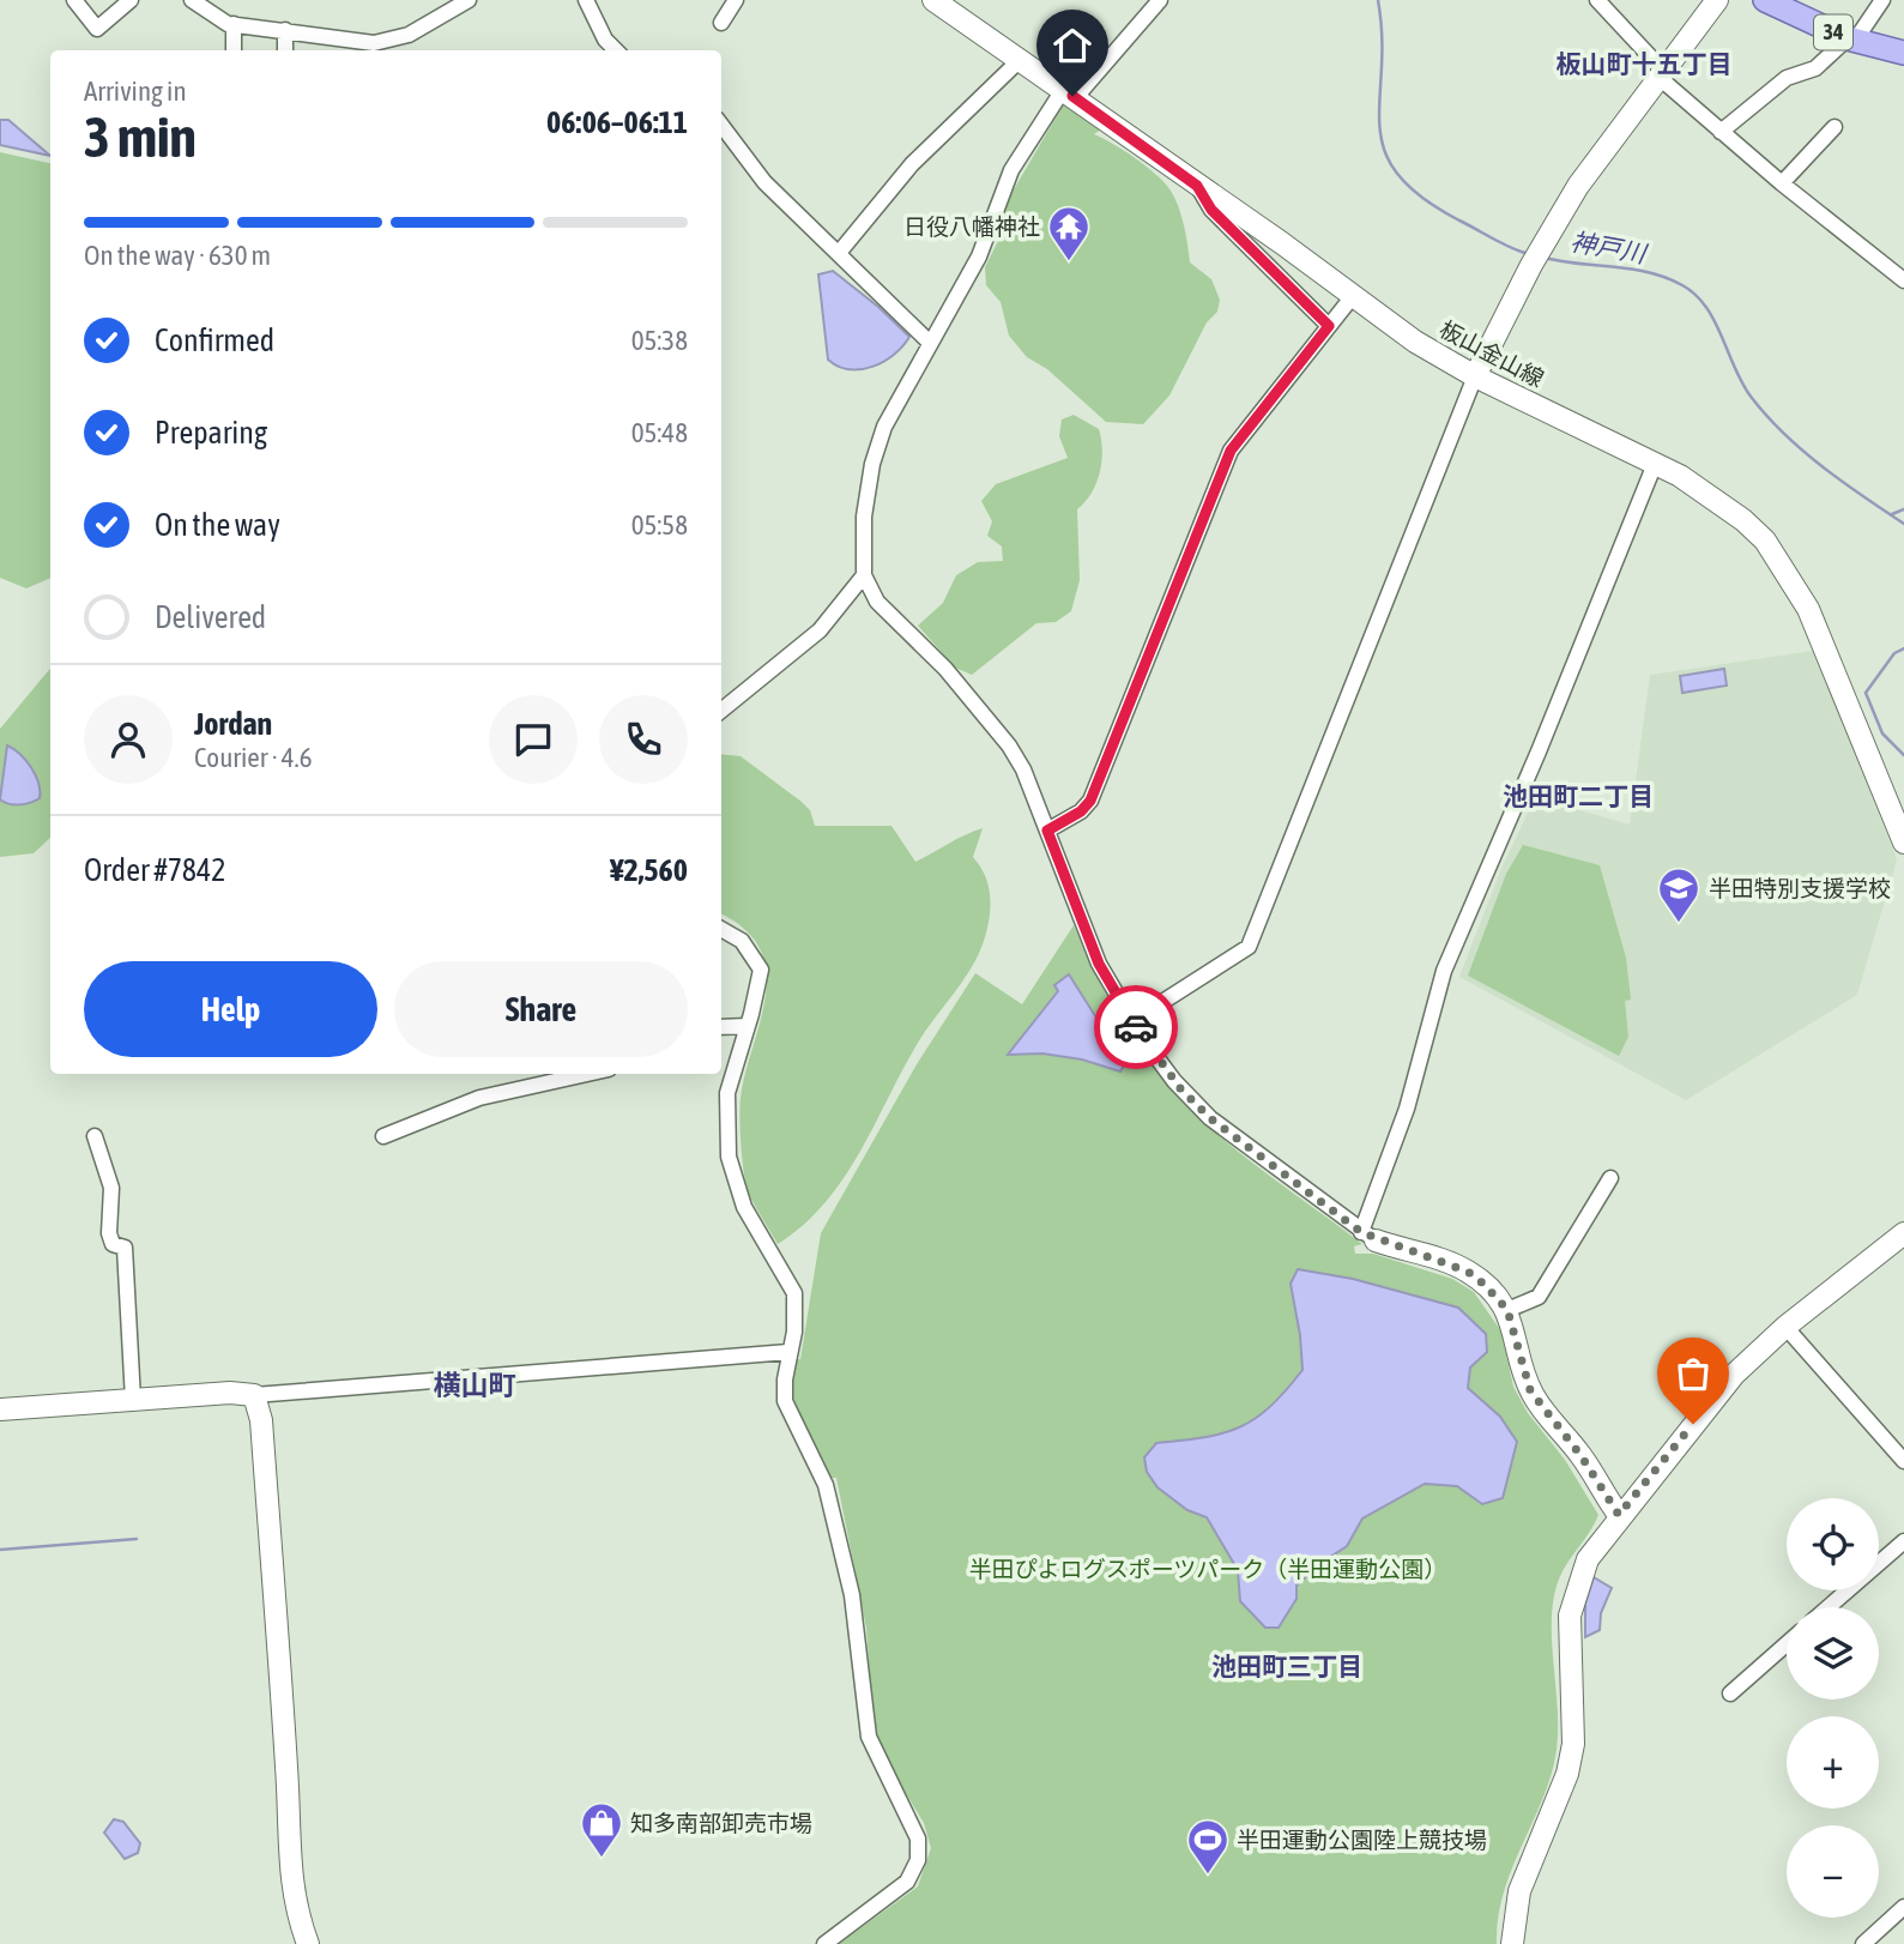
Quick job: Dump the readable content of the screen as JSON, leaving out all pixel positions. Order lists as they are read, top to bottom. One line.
{"streets":{"main road":["34"],"street":["板山金山線"]},"districts":["板山町十五丁目","池田町二丁目","横山町","池田町三丁目"],"water":["神戸川"],"parks":["半田ぴよログスポーツパーク（半田運動公園）"],"places":{"temple":["日役八幡神社"],"school or university":["半田特別支援学校"],"shop":["知多南部卸売市場"],"sports":["半田運動公園陸上競技場"]},"page":{"heading":["3 min","Arriving in","06:06–06:11"],"panel":["Jordan","Courier · 4.6","Order #7842","¥2,560"],"bar":"On the way · 630 m","list":[["Confirmed","05:38"],["Preparing","05:48"],["On the way","05:58"],"Delivered"],"buttons":["Help","Share"],"map_buttons":["+","−"]}}
